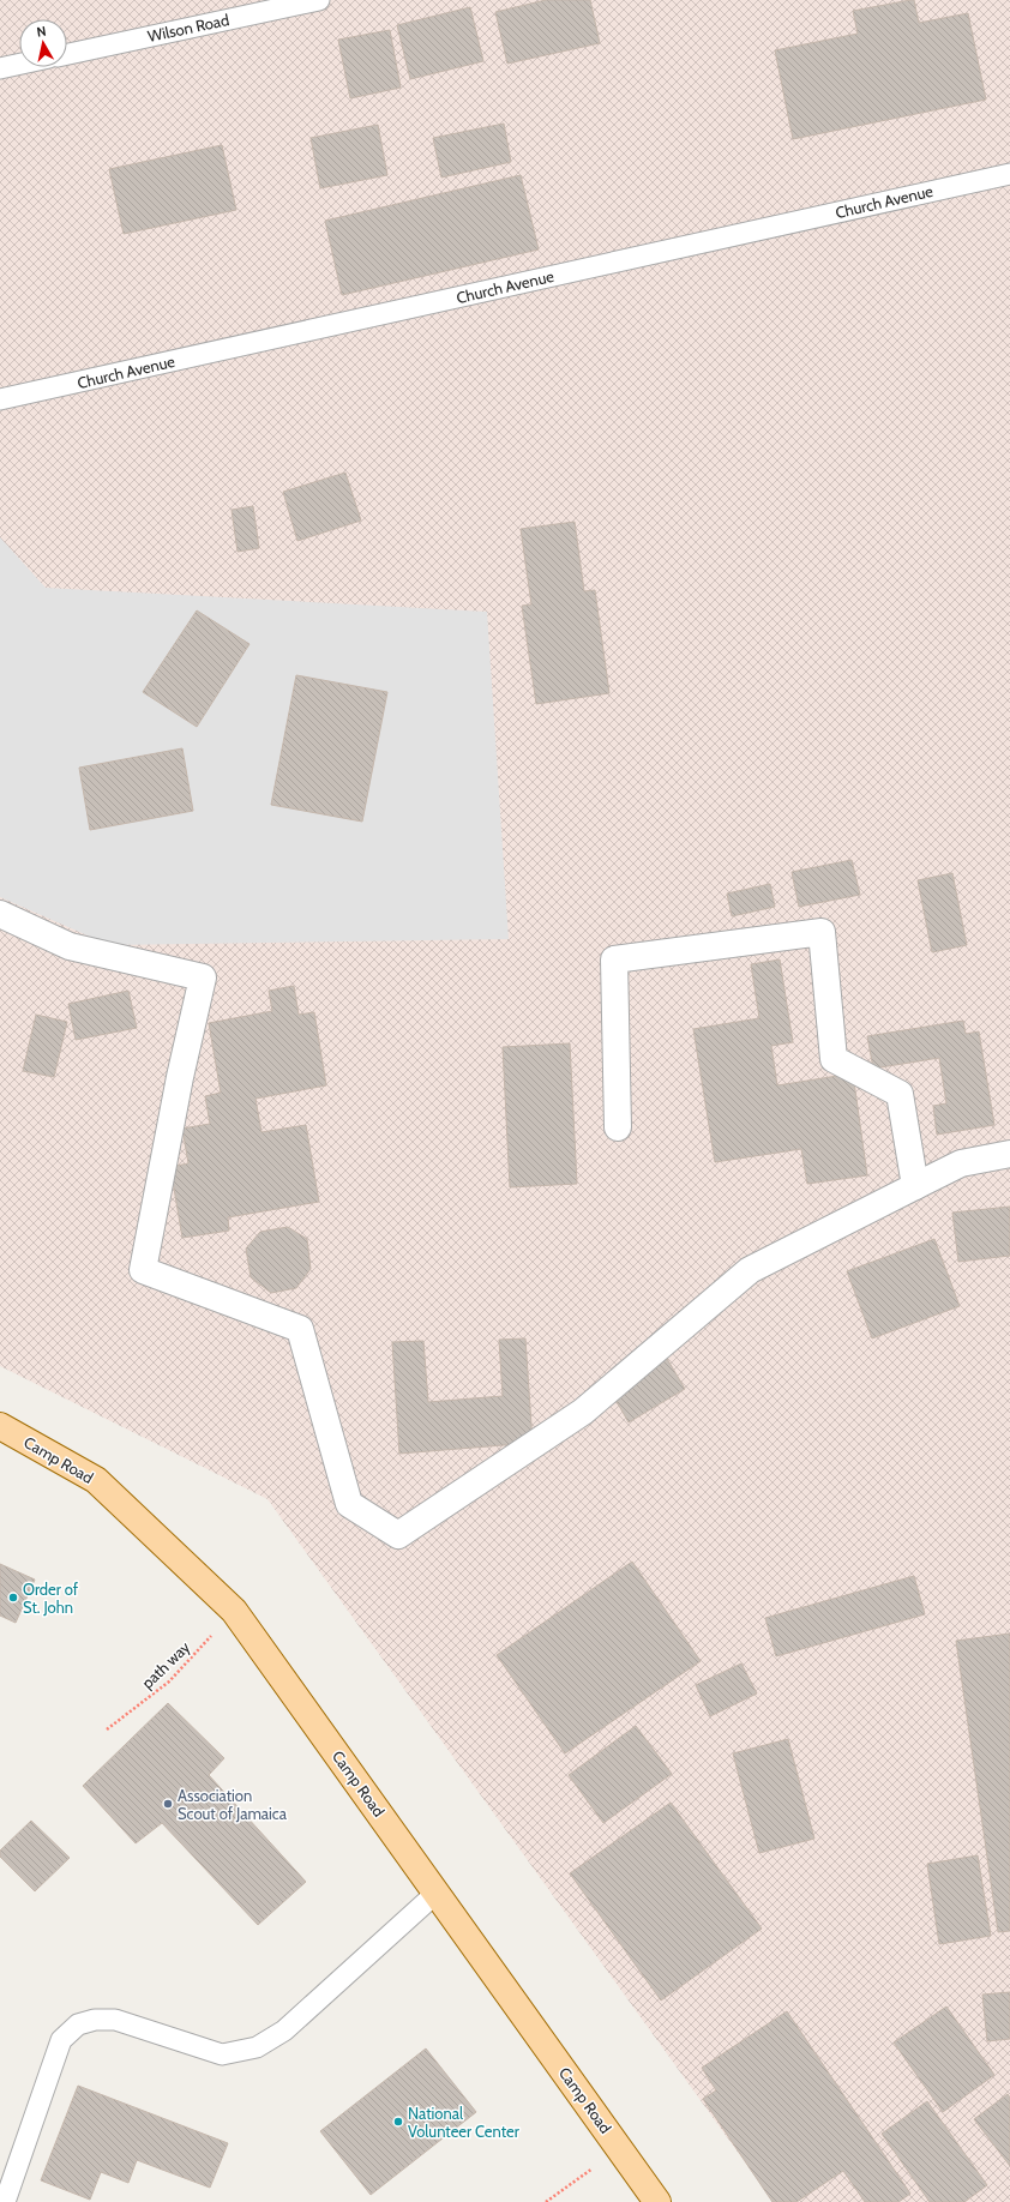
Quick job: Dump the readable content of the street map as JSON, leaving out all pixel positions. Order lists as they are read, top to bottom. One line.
{"streets":{"main road":["Camp Road"],"lane":["Wilson Road","Church Avenue"],"path":["path way"]},"crossings":[["Camp Road","path way"]],"places":["Order of St. John","Association Scout of Jamaica","National Volunteer Center"],"north":"top"}
